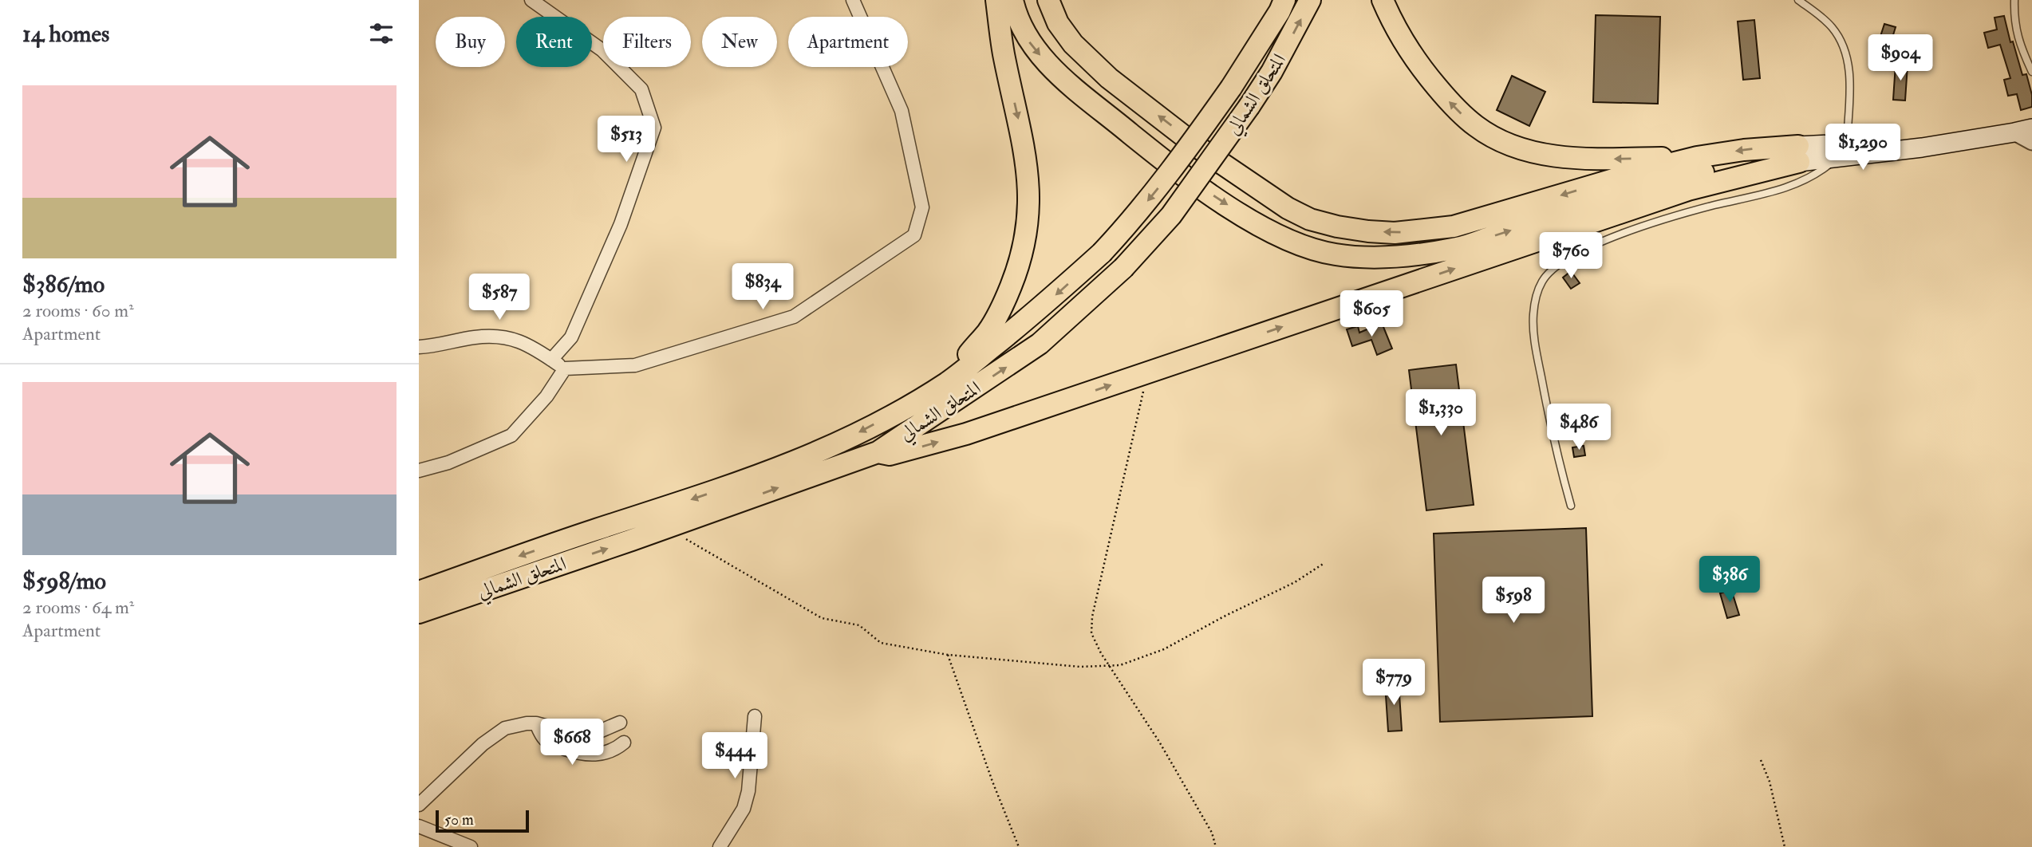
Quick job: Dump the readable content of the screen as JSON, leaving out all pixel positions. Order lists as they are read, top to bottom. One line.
{"streets":{"highway":["المتحلق الشمالي"]},"scale_bar":"50 m","page":{"heading":"14 homes","chip":["Buy","Rent","Filters","New","Apartment"],"price":["$904","$513","$1,290","$760","$834","$587","$605","$1,330","$486","$386","$598","$779","$668","$444"],"list":[{"name":"$386/mo","note":"2 rooms · 60 m² · Apartment"},{"name":"$598/mo","note":"2 rooms · 64 m² · Apartment"}],"scale":"50 m"}}
